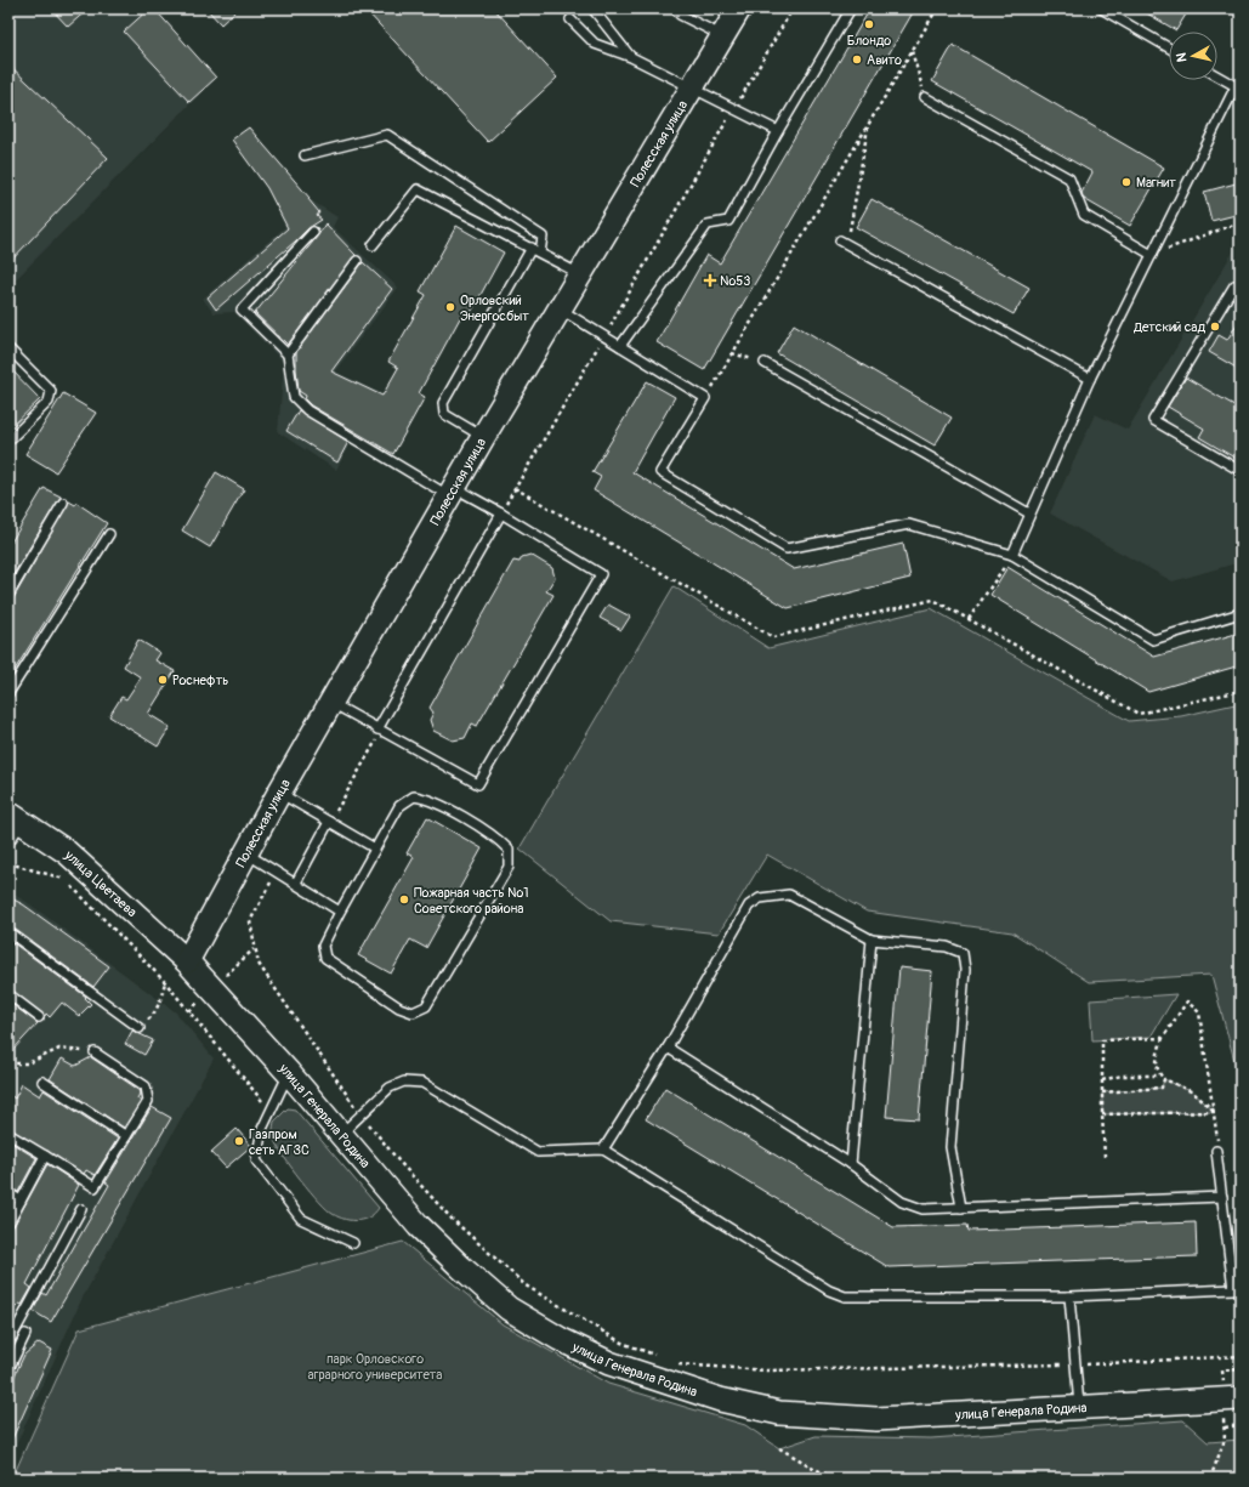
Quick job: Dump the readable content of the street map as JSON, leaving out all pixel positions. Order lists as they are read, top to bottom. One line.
{"streets":{"main road":["Полесская улица","улица Цветаева","улица Генерала Родина"]},"crossings":[["Полесская улица","улица Цветаева"],["Полесская улица","улица Генерала Родина"],["улица Цветаева","улица Генерала Родина"]],"parks":["парк Орловского аграрного университета"],"places":{"other":["Блондо","Авито","Магнит","Орловский Энергосбыт","Детский сад","Роснефть","Пожарная часть №1 Советского района","Газпром сеть АГЗС"],"health":["№53"]},"north":"left"}
